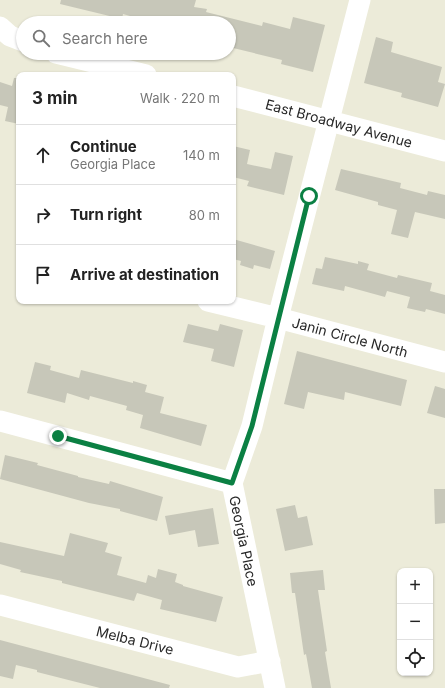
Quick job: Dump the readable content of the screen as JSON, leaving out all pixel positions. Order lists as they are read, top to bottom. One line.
{"streets":{"street":["East Broadway Avenue","Janin Circle North","Georgia Place","Melba Drive"]},"crossings":[["East Broadway Avenue","Georgia Place"],["Janin Circle North","Georgia Place"],["Georgia Place","Melba Drive"]],"page":{"search":"Search here","heading":["3 min","Walk · 220 m"],"list":[["Continue","Georgia Place","140 m"],["Turn right","80 m"],"Arrive at destination"],"map_buttons":["+","−"]}}
